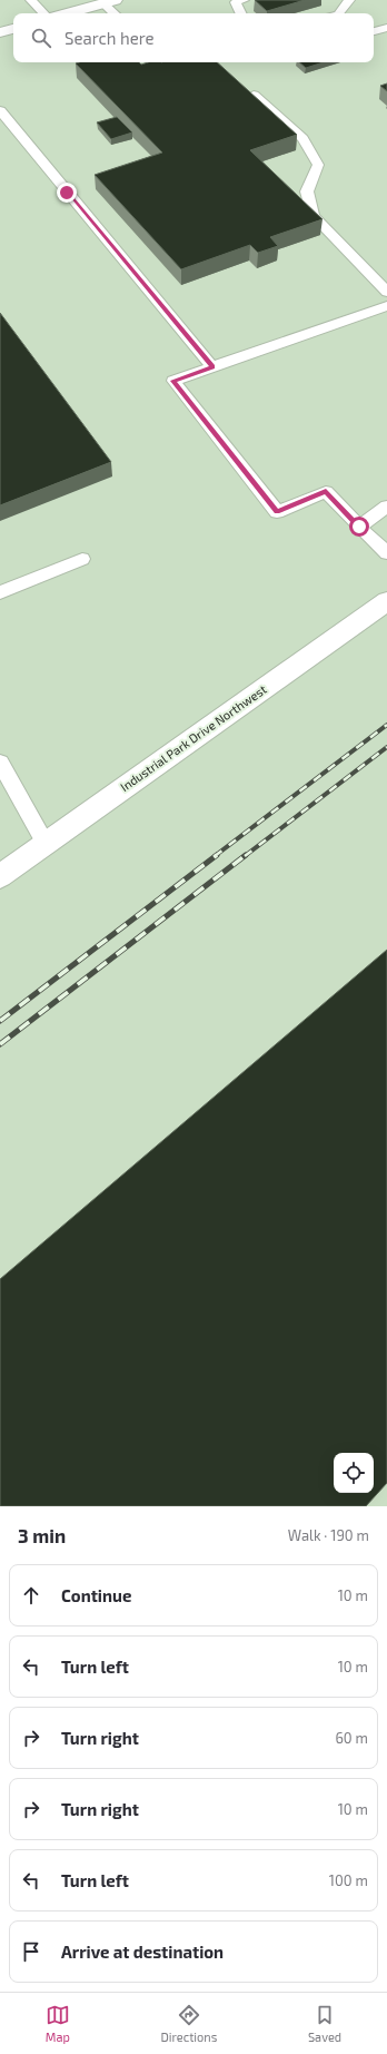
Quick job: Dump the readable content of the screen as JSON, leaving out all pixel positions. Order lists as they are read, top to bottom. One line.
{"streets":{"street":["Industrial Park Drive Northwest"]},"page":{"search":"Search here","heading":["3 min","Walk · 190 m"],"list":[["Continue","10 m"],["Turn left","10 m"],["Turn right","60 m"],["Turn right","10 m"],["Turn left","100 m"],"Arrive at destination"],"nav":["Map","Directions","Saved"]}}
